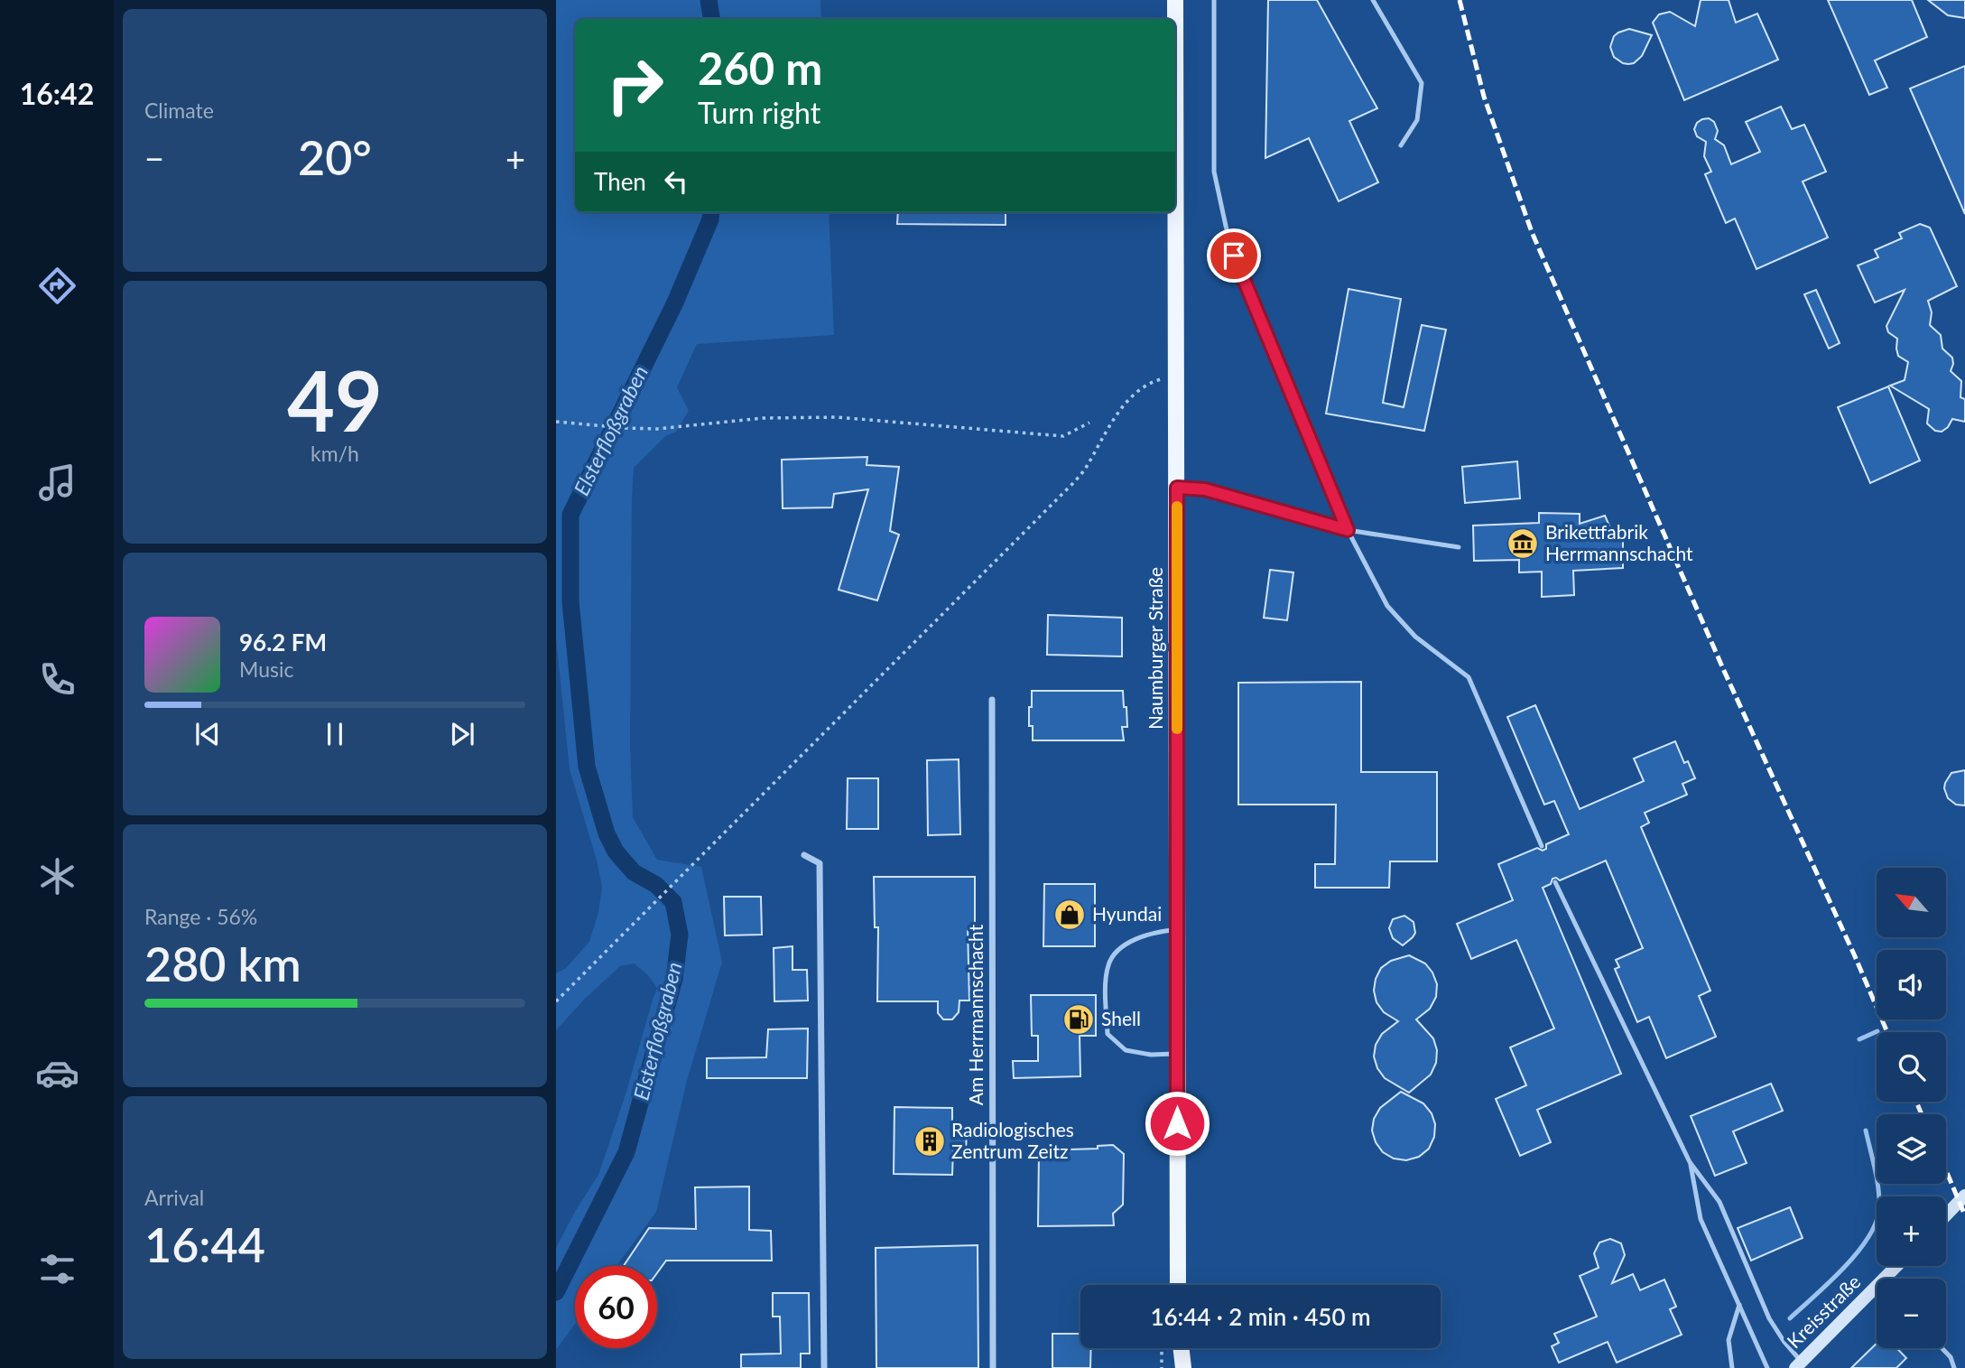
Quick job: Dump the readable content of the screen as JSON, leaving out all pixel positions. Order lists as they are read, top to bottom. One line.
{"streets":{"main road":["Naumburger Straße","Kreisstraße"],"street":["Am Herrmannschacht"]},"water":["Elsterfloßgraben"],"places":{"museum":["Brikettfabrik Herrmannschacht"],"shop":["Hyundai"],"fuel station":["Shell"],"building":["Radiologisches Zentrum Zeitz"]},"north":"top left","page":{"tabs":"16:42","tile":["Climate",["49","km/h"],["Range · 56%","280 km"],["Arrival","16:44"]],"turn":["260 m","Turn right"],"heat":["−","20°","+"],"then":"Then","song":["96.2 FM","Music"],"map_buttons":["+","−"],"limit":"60","trip":"16:44 · 2 min · 450 m"}}
